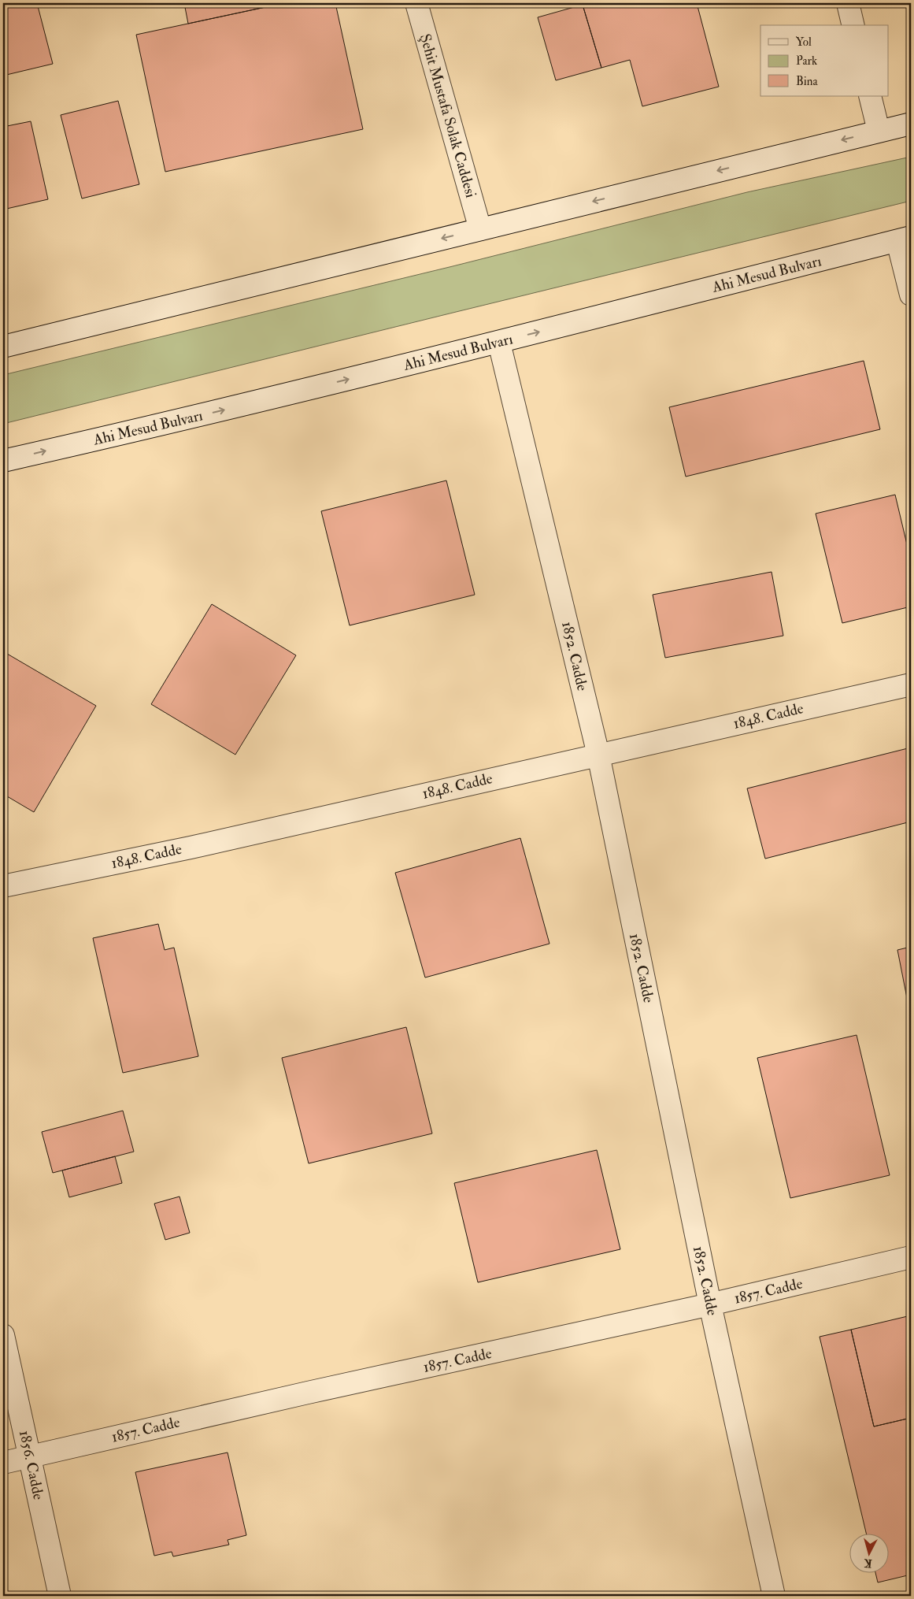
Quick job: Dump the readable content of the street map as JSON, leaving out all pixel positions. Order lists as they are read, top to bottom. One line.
{"streets":{"street":["Şehit Mustafa Solak Caddesi","Ahi Mesud Bulvarı","1852. Cadde","1848. Cadde","1857. Cadde","1856. Cadde"]},"crossings":[["Ahi Mesud Bulvarı","1852. Cadde"],["1852. Cadde","1848. Cadde"],["1852. Cadde","1857. Cadde"],["1857. Cadde","1856. Cadde"]],"legend":["Yol","Park","Bina"],"north":"bottom"}
